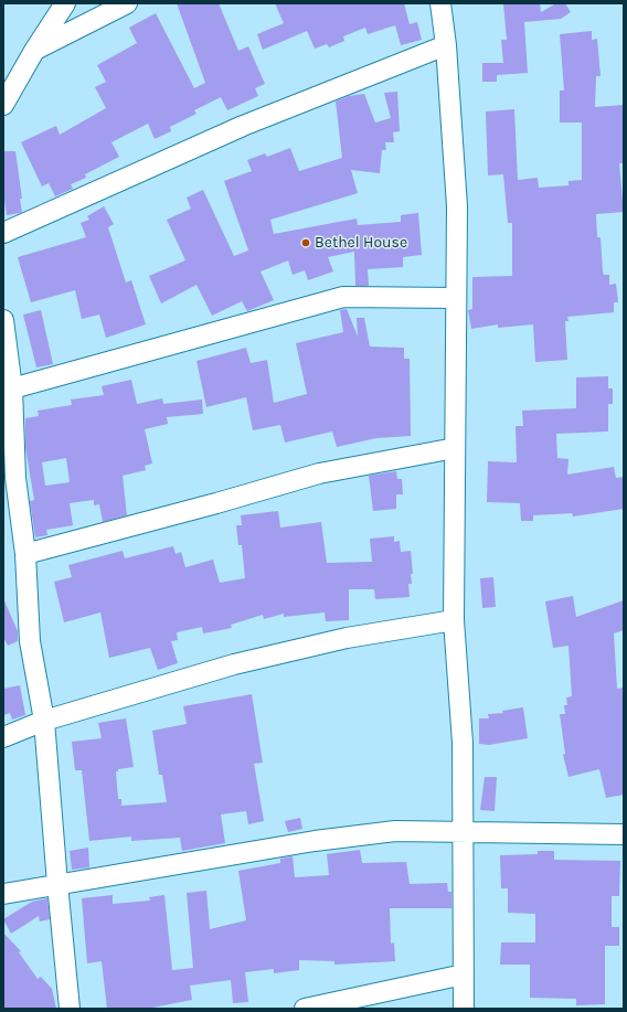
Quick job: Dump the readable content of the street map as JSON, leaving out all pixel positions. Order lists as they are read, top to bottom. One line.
{"places":["Bethel House"]}
